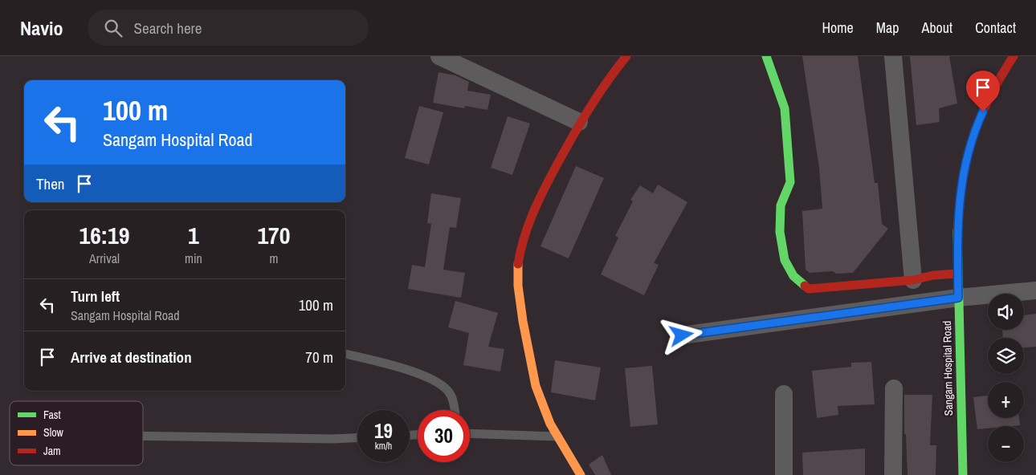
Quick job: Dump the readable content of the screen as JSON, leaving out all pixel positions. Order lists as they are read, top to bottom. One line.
{"streets":{"street":["Sangam Hospital Road"]},"legend":["Fast","Slow","Jam"],"page":{"header":"Navio","search":"Search here","nav":["Home","Map","About","Contact"],"turn":["100 m","Sangam Hospital Road"],"then":"Then","eta":["16:19","Arrival","1","min","170","m"],"list":[{"name":"Turn left","note":"Sangam Hospital Road","value":"100 m"},{"name":"Arrive at destination","value":"70 m"}],"map_buttons":["+","−"],"speed":"19 km/h","limit":"30"}}
